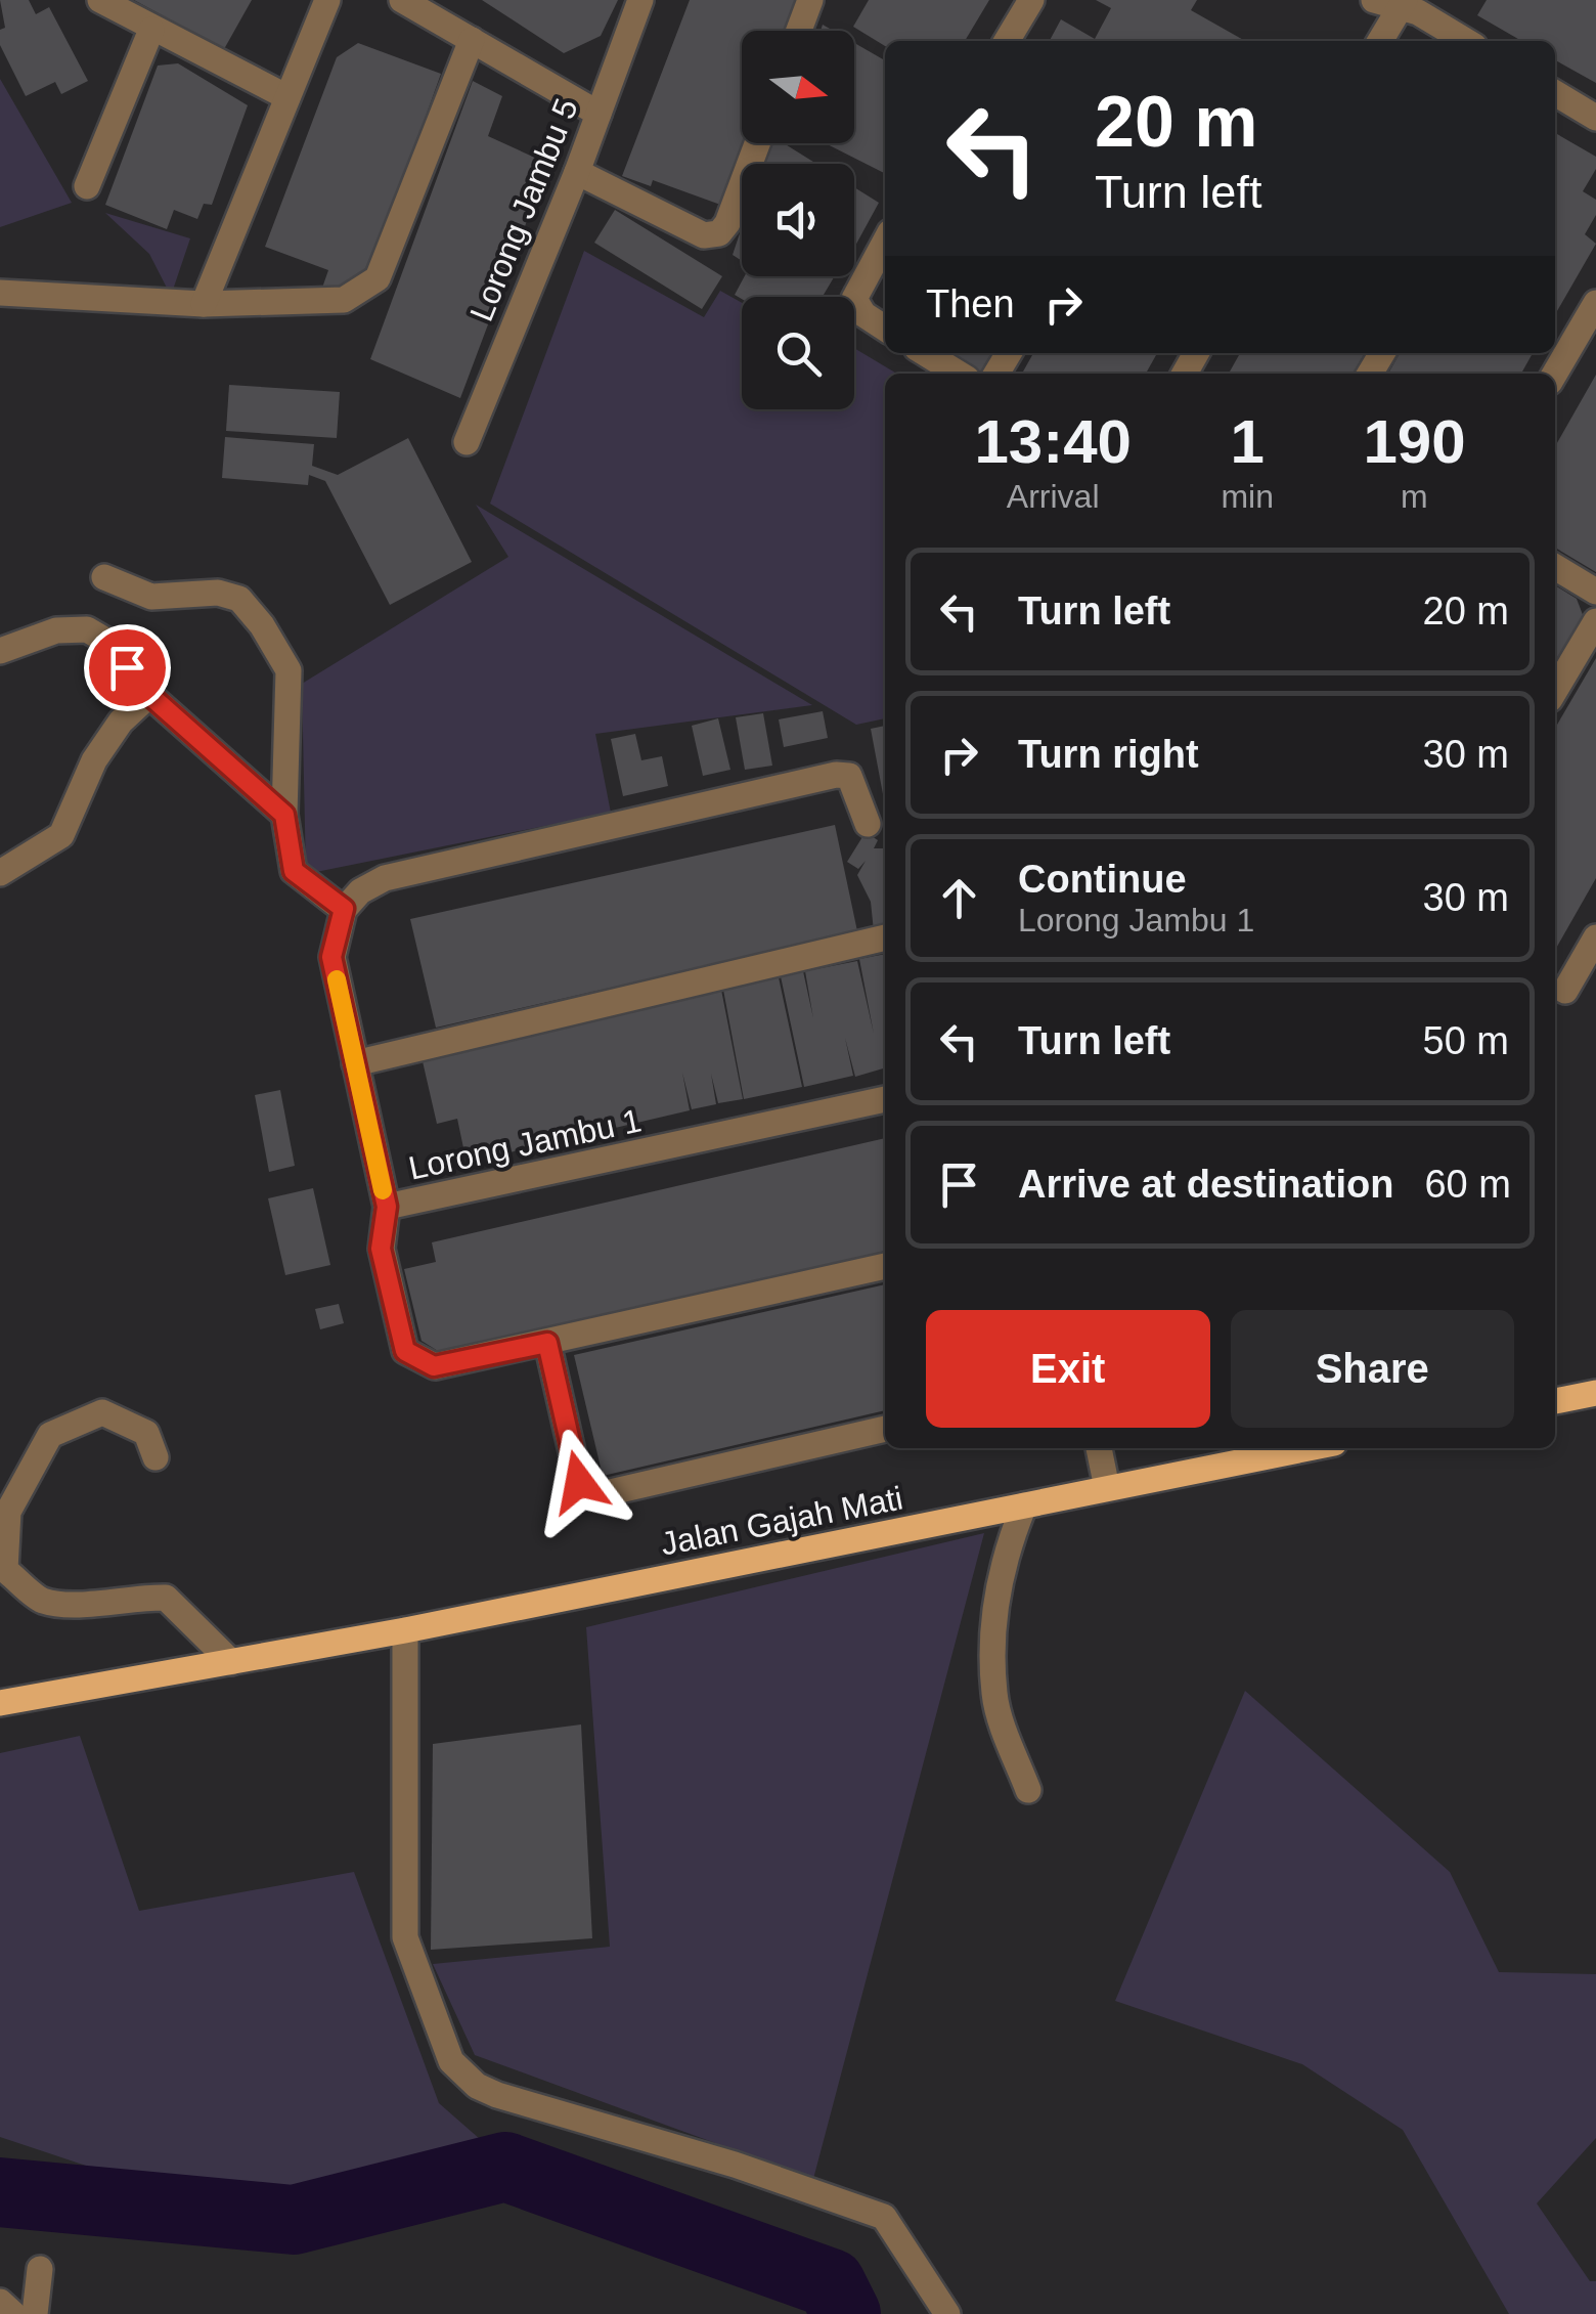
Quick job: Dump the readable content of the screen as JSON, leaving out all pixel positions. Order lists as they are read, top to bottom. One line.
{"streets":{"main road":["Jalan Gajah Mati"],"street":["Lorong Jambu 5","Lorong Jambu 1"]},"north":"right","page":{"turn":["20 m","Turn left"],"then":"Then","eta":["13:40","Arrival","1","min","190","m"],"list":[{"name":"Turn left","value":"20 m"},{"name":"Turn right","value":"30 m"},{"name":"Continue","note":"Lorong Jambu 1","value":"30 m"},{"name":"Turn left","value":"50 m"},{"name":"Arrive at destination","value":"60 m"}],"buttons":["Exit","Share"]}}
